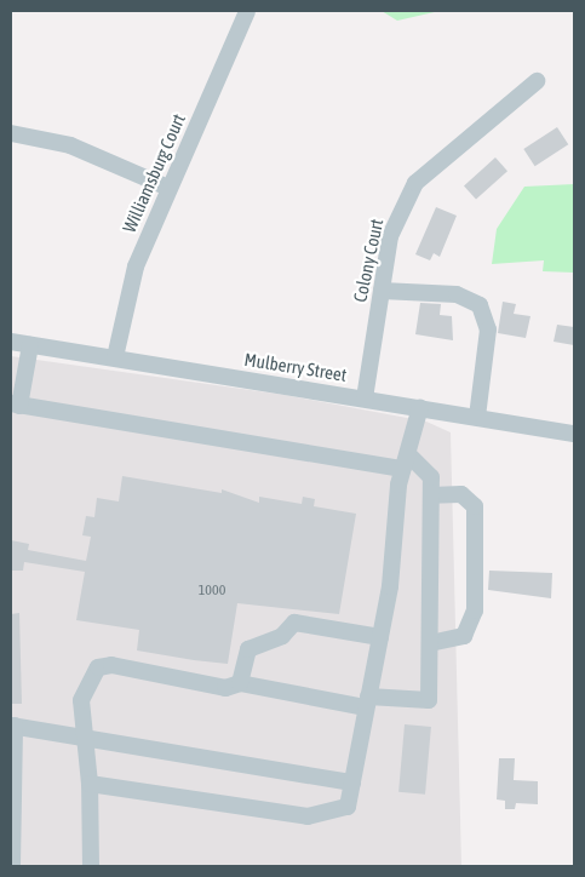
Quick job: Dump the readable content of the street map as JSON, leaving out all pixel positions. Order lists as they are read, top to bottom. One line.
{"streets":{"street":["Williamsburg Court","Colony Court","Mulberry Street"]},"crossings":[["Williamsburg Court","Mulberry Street"],["Colony Court","Mulberry Street"]],"house_numbers":["1000"]}
